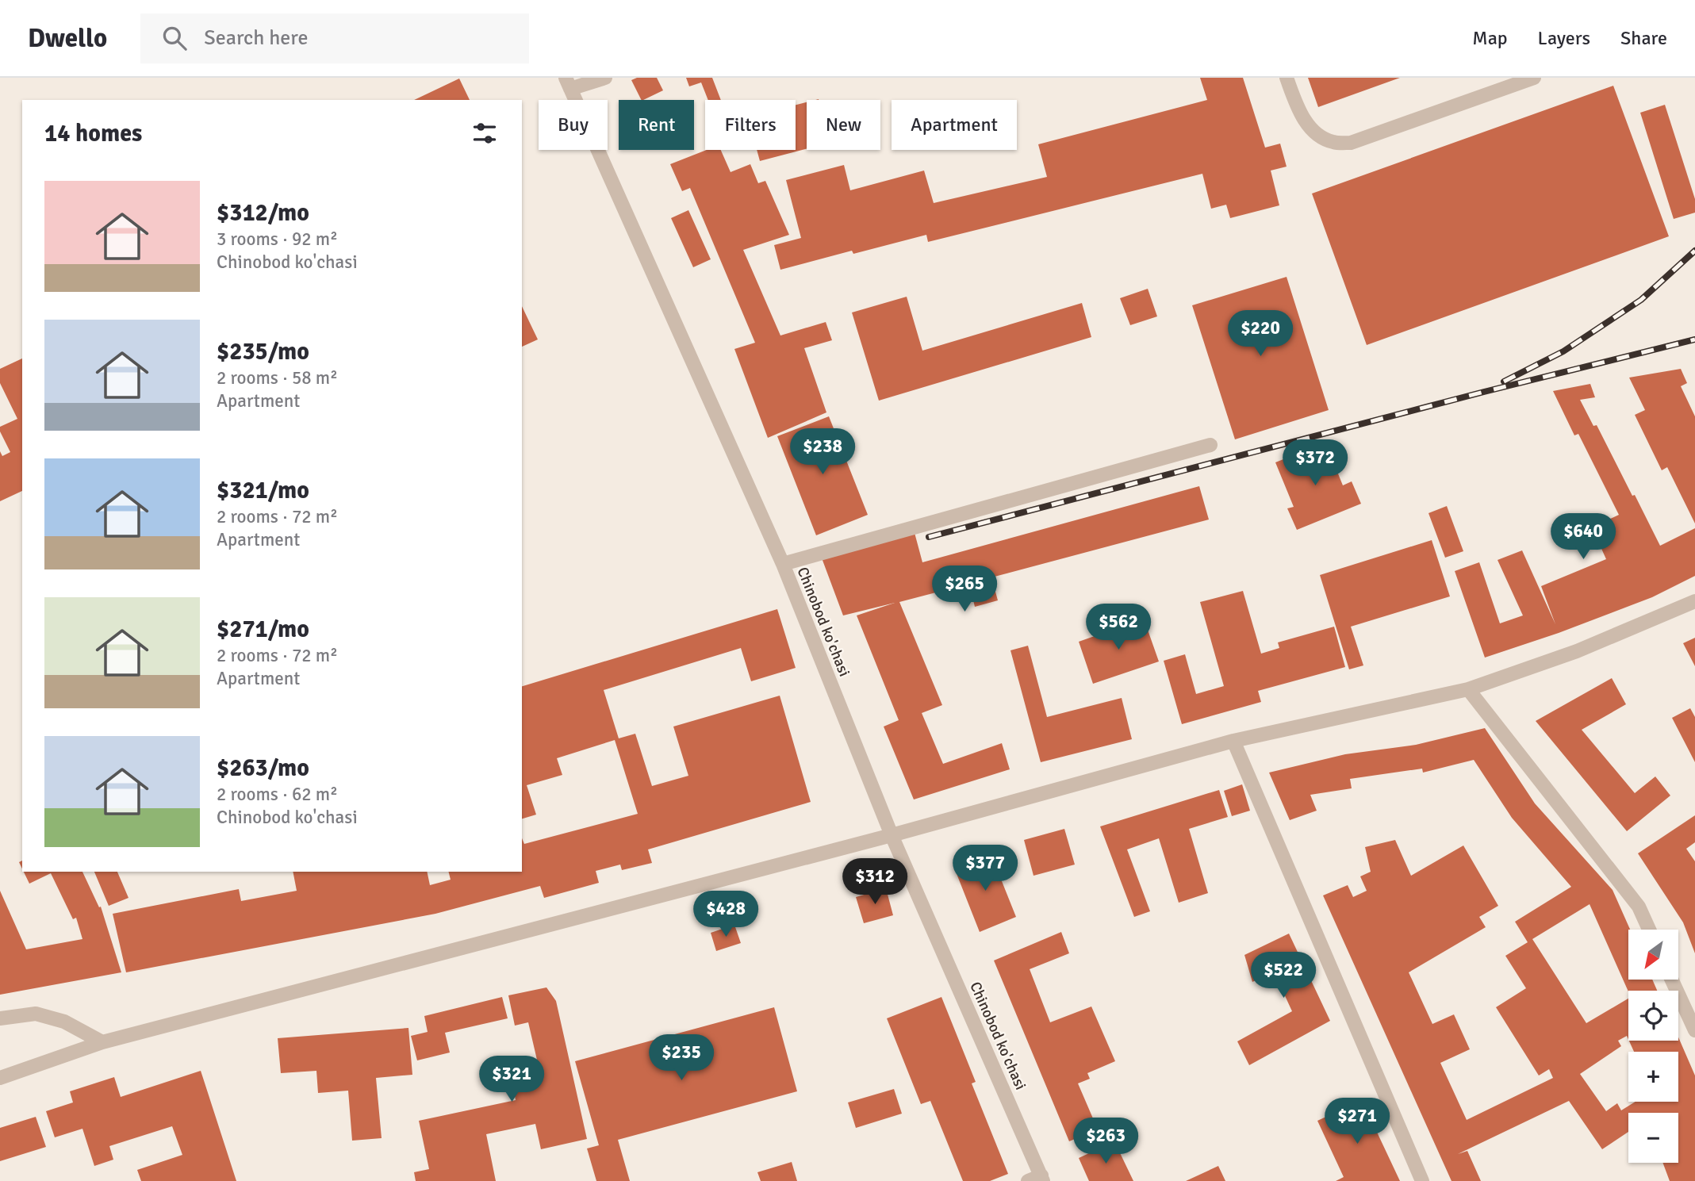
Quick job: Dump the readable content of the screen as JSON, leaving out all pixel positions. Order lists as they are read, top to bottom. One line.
{"streets":{"street":["Chinobod ko'chasi"]},"north":"bottom left","page":{"header":"Dwello","search":"Search here","nav":["Map","Layers","Share"],"chip":["Buy","Rent","Filters","New","Apartment"],"heading":"14 homes","list":[{"name":"$312/mo","note":"3 rooms · 92 m² · Chinobod ko'chasi"},{"name":"$235/mo","note":"2 rooms · 58 m² · Apartment"},{"name":"$321/mo","note":"2 rooms · 72 m² · Apartment"},{"name":"$271/mo","note":"2 rooms · 72 m² · Apartment"},{"name":"$263/mo","note":"2 rooms · 62 m² · Chinobod ko'chasi"}],"price":["$220","$238","$372","$640","$265","$562","$377","$312","$428","$522","$235","$321","$271","$263"],"map_buttons":["+","−"]}}
